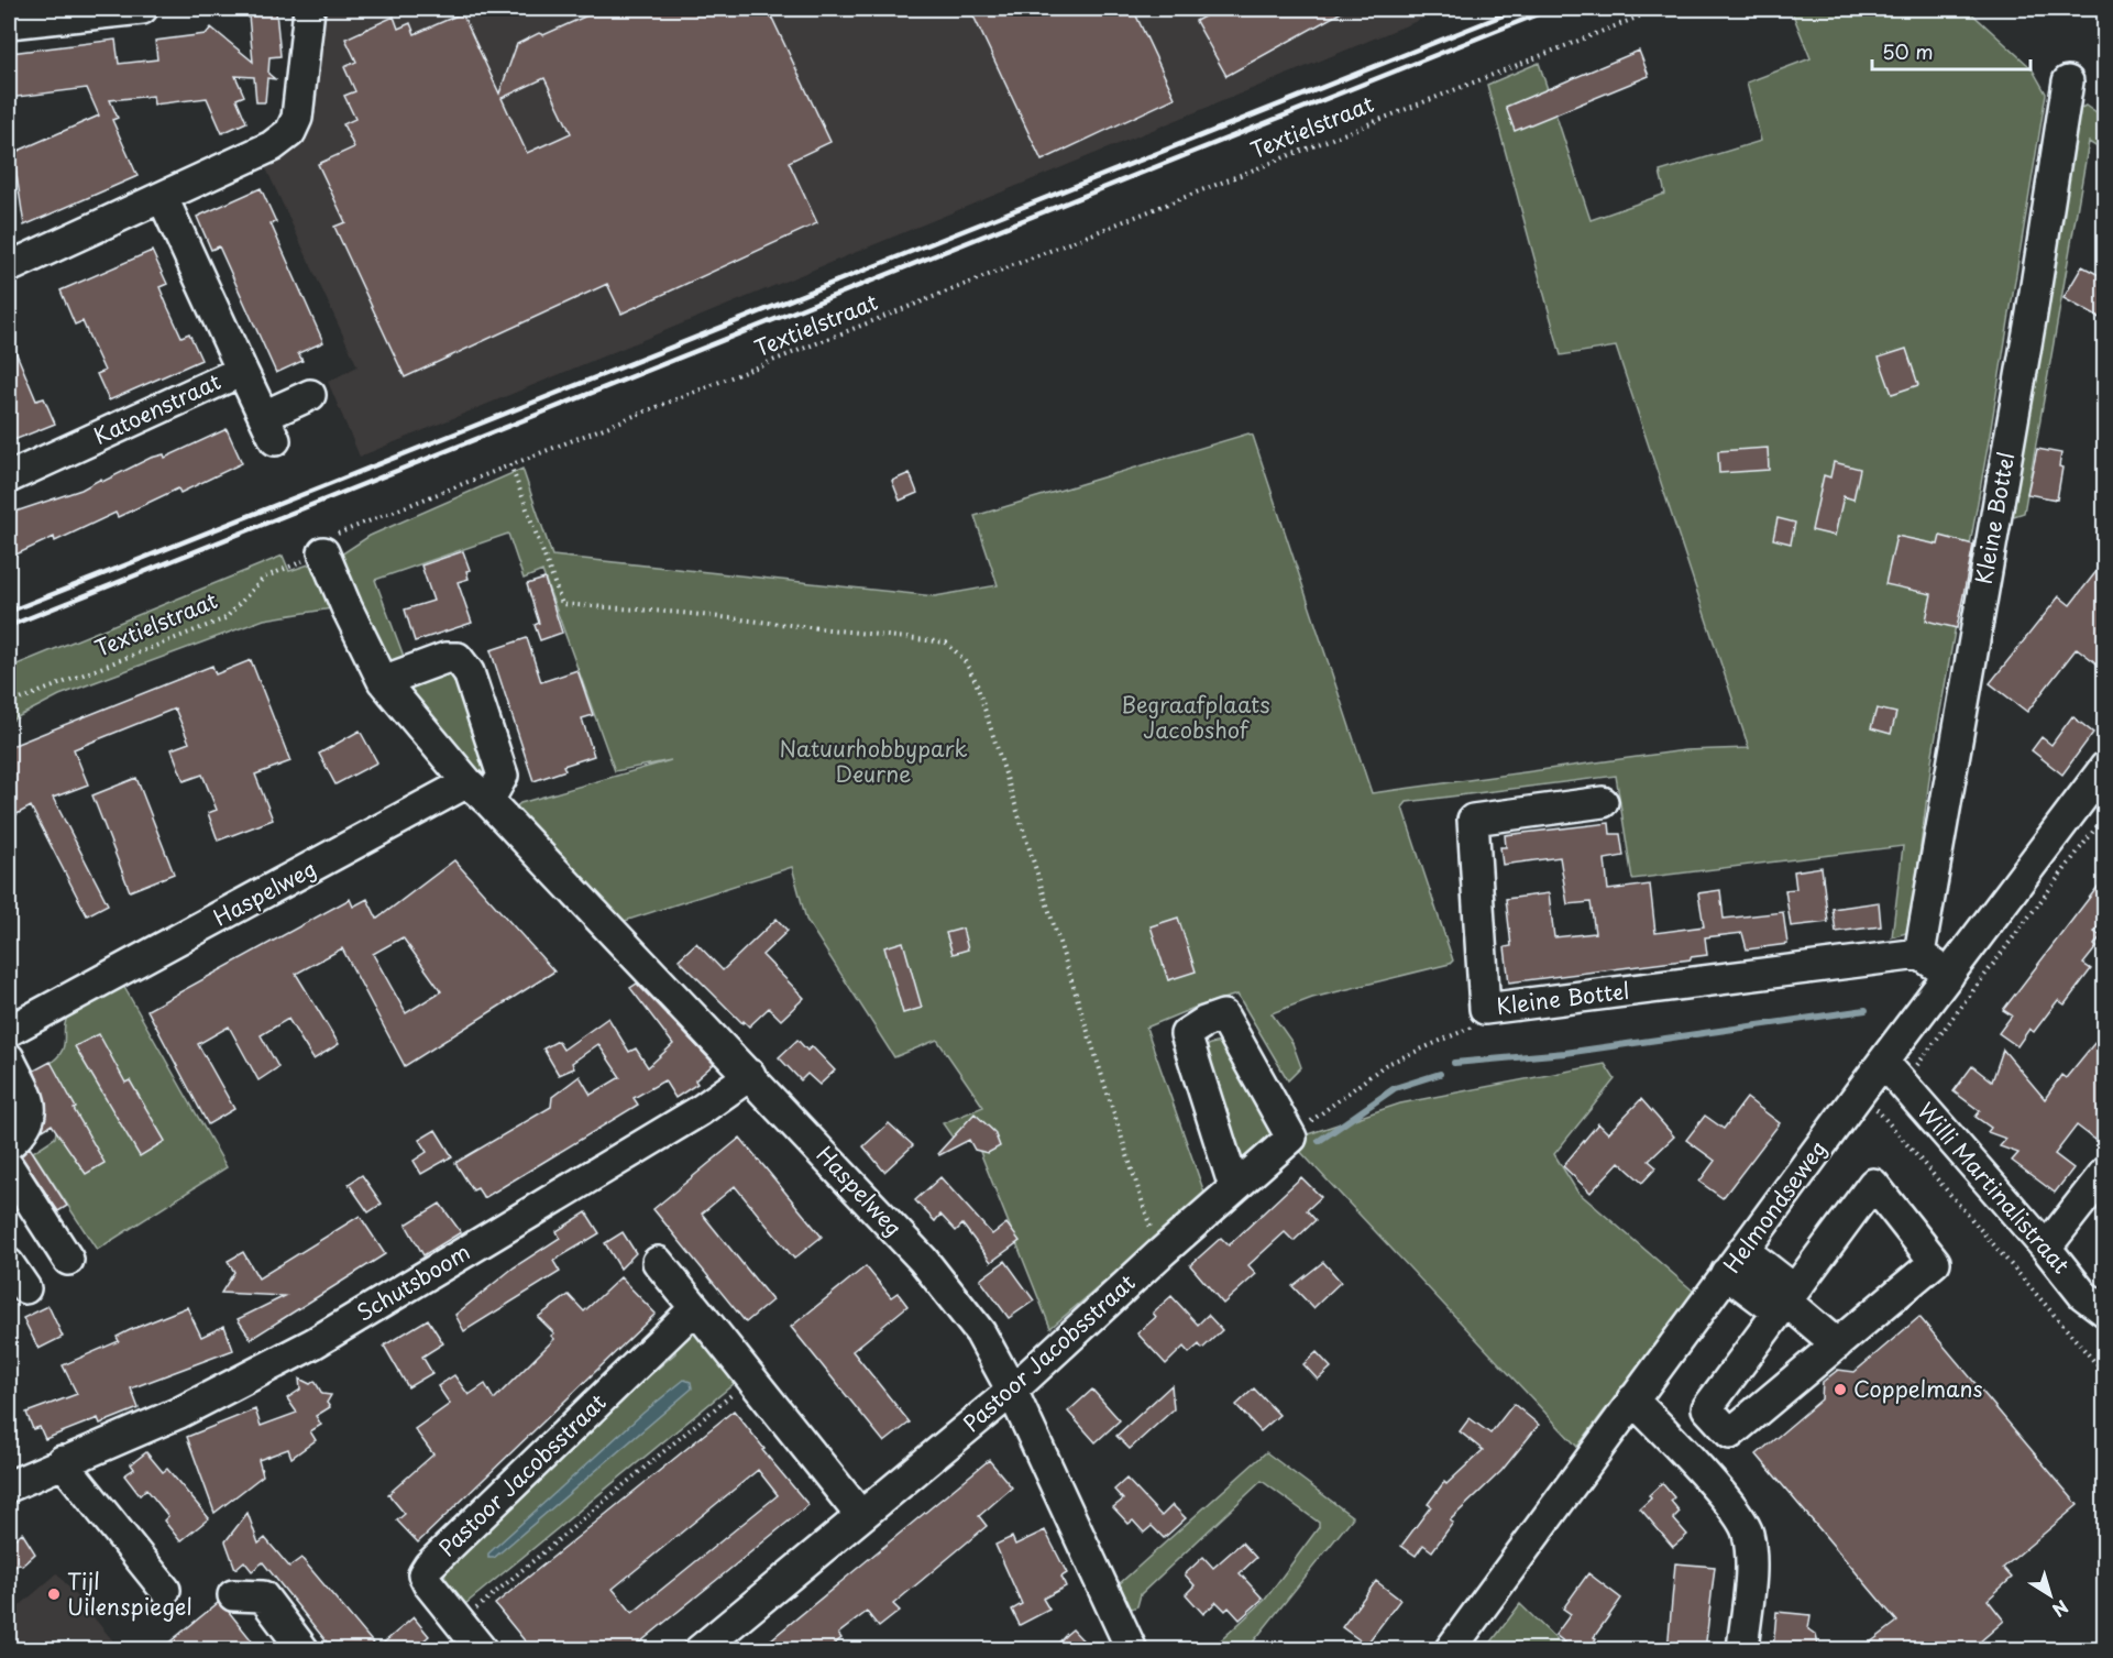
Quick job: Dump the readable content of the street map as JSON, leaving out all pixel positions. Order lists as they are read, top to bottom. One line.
{"streets":{"street":["Katoenstraat","Kleine Bottel","Haspelweg","Willi Martinalistraat","Helmondseweg","Schutsboom","Pastoor Jacobsstraat"],"path":["Textielstraat"]},"crossings":[["Textielstraat","Haspelweg"],["Haspelweg","Schutsboom"],["Haspelweg","Pastoor Jacobsstraat"],["Willi Martinalistraat","Helmondseweg"]],"parks":["Begraafplaats Jacobshof","Natuurhobbypark Deurne"],"places":["Coppelmans","Tijl Uilenspiegel"],"scale_bar":"50 m","north":"bottom right"}
